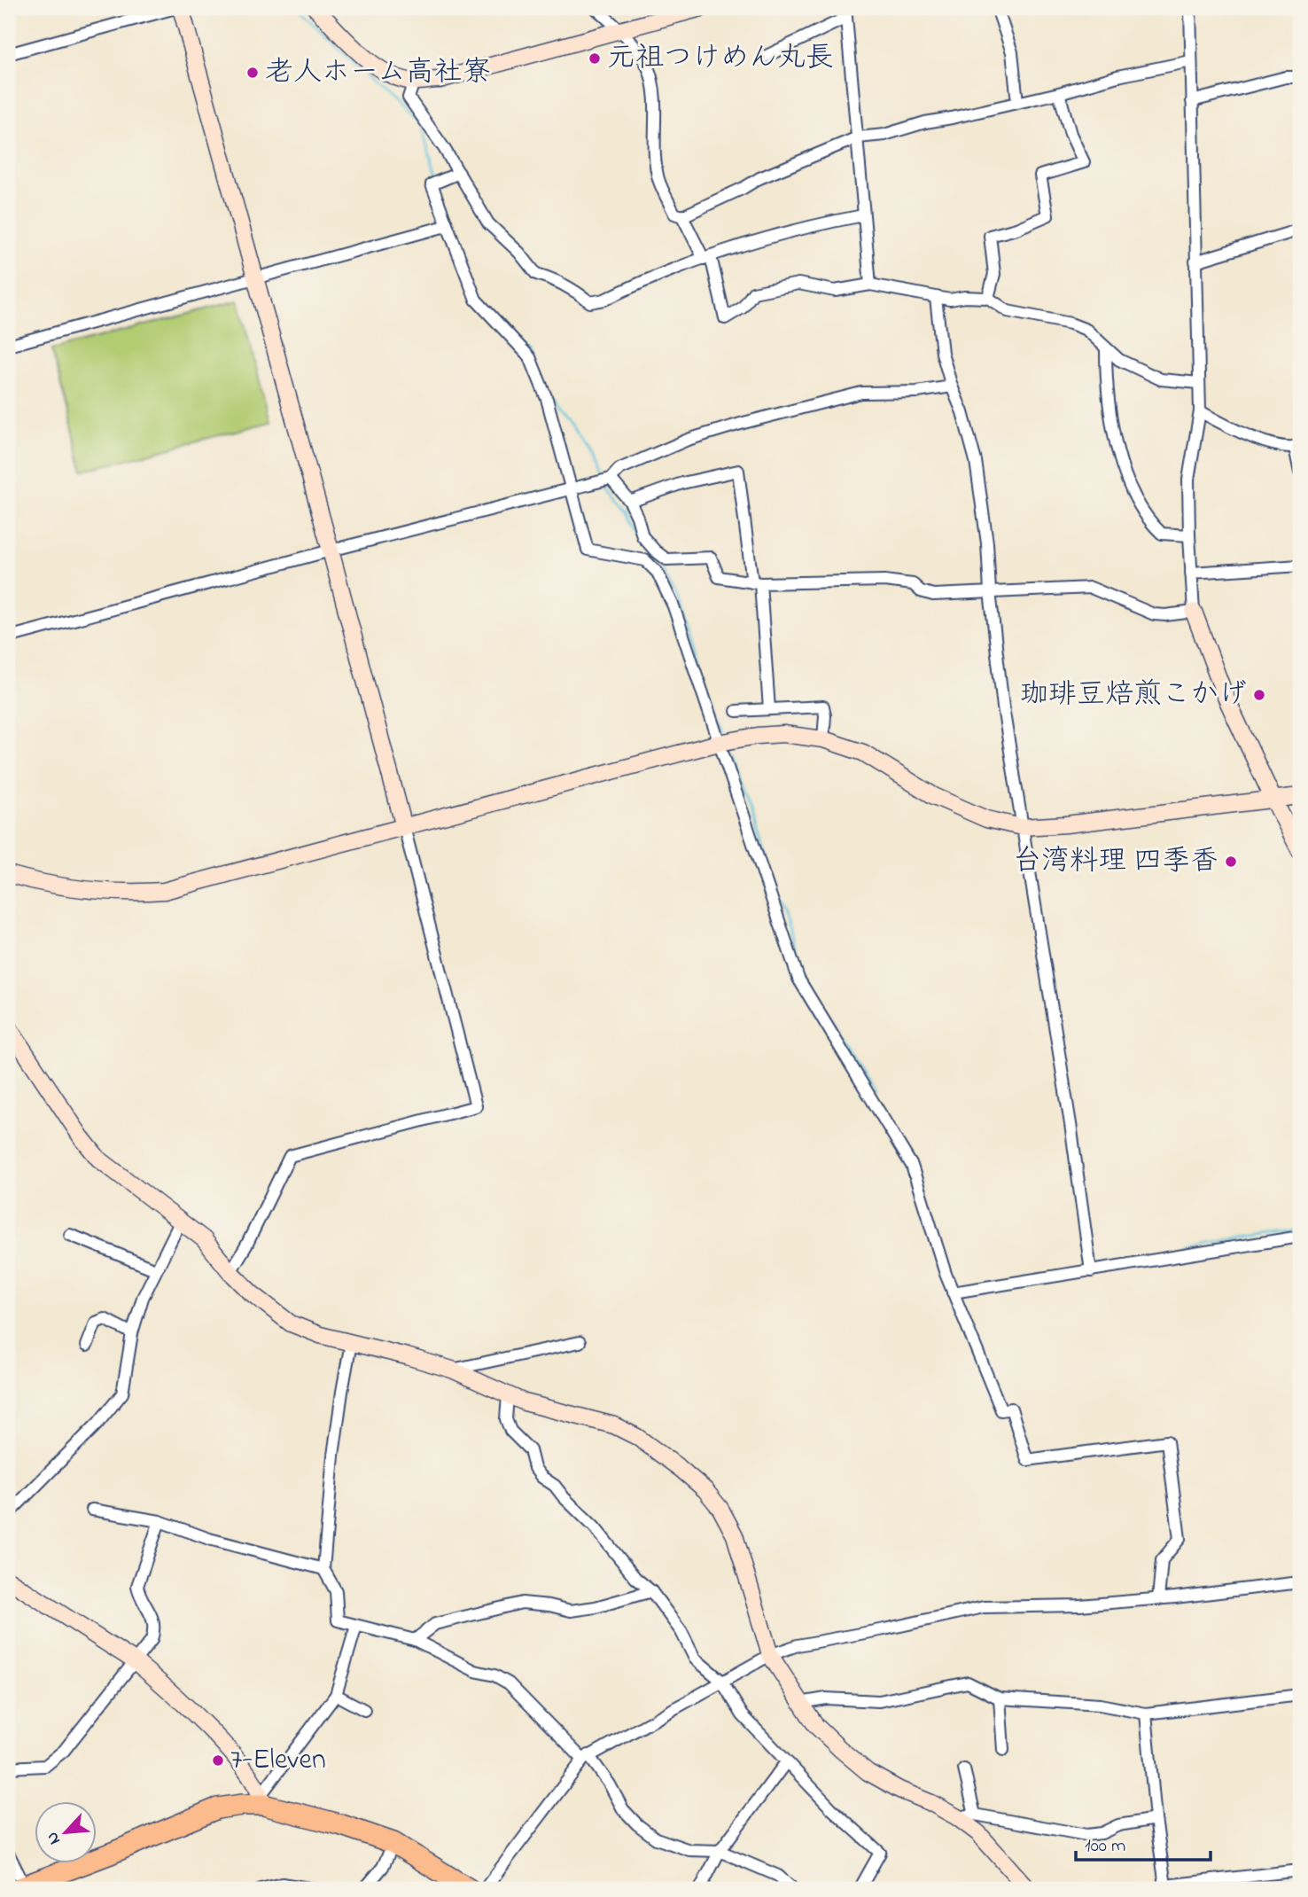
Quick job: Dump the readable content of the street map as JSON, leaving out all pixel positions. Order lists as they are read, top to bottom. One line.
{"places":["元祖つけめん丸長","老人ホーム高社寮","珈琲豆焙煎こかげ","台湾料理 四季香","7-Eleven"],"scale_bar":"100 m","north":"bottom left"}
